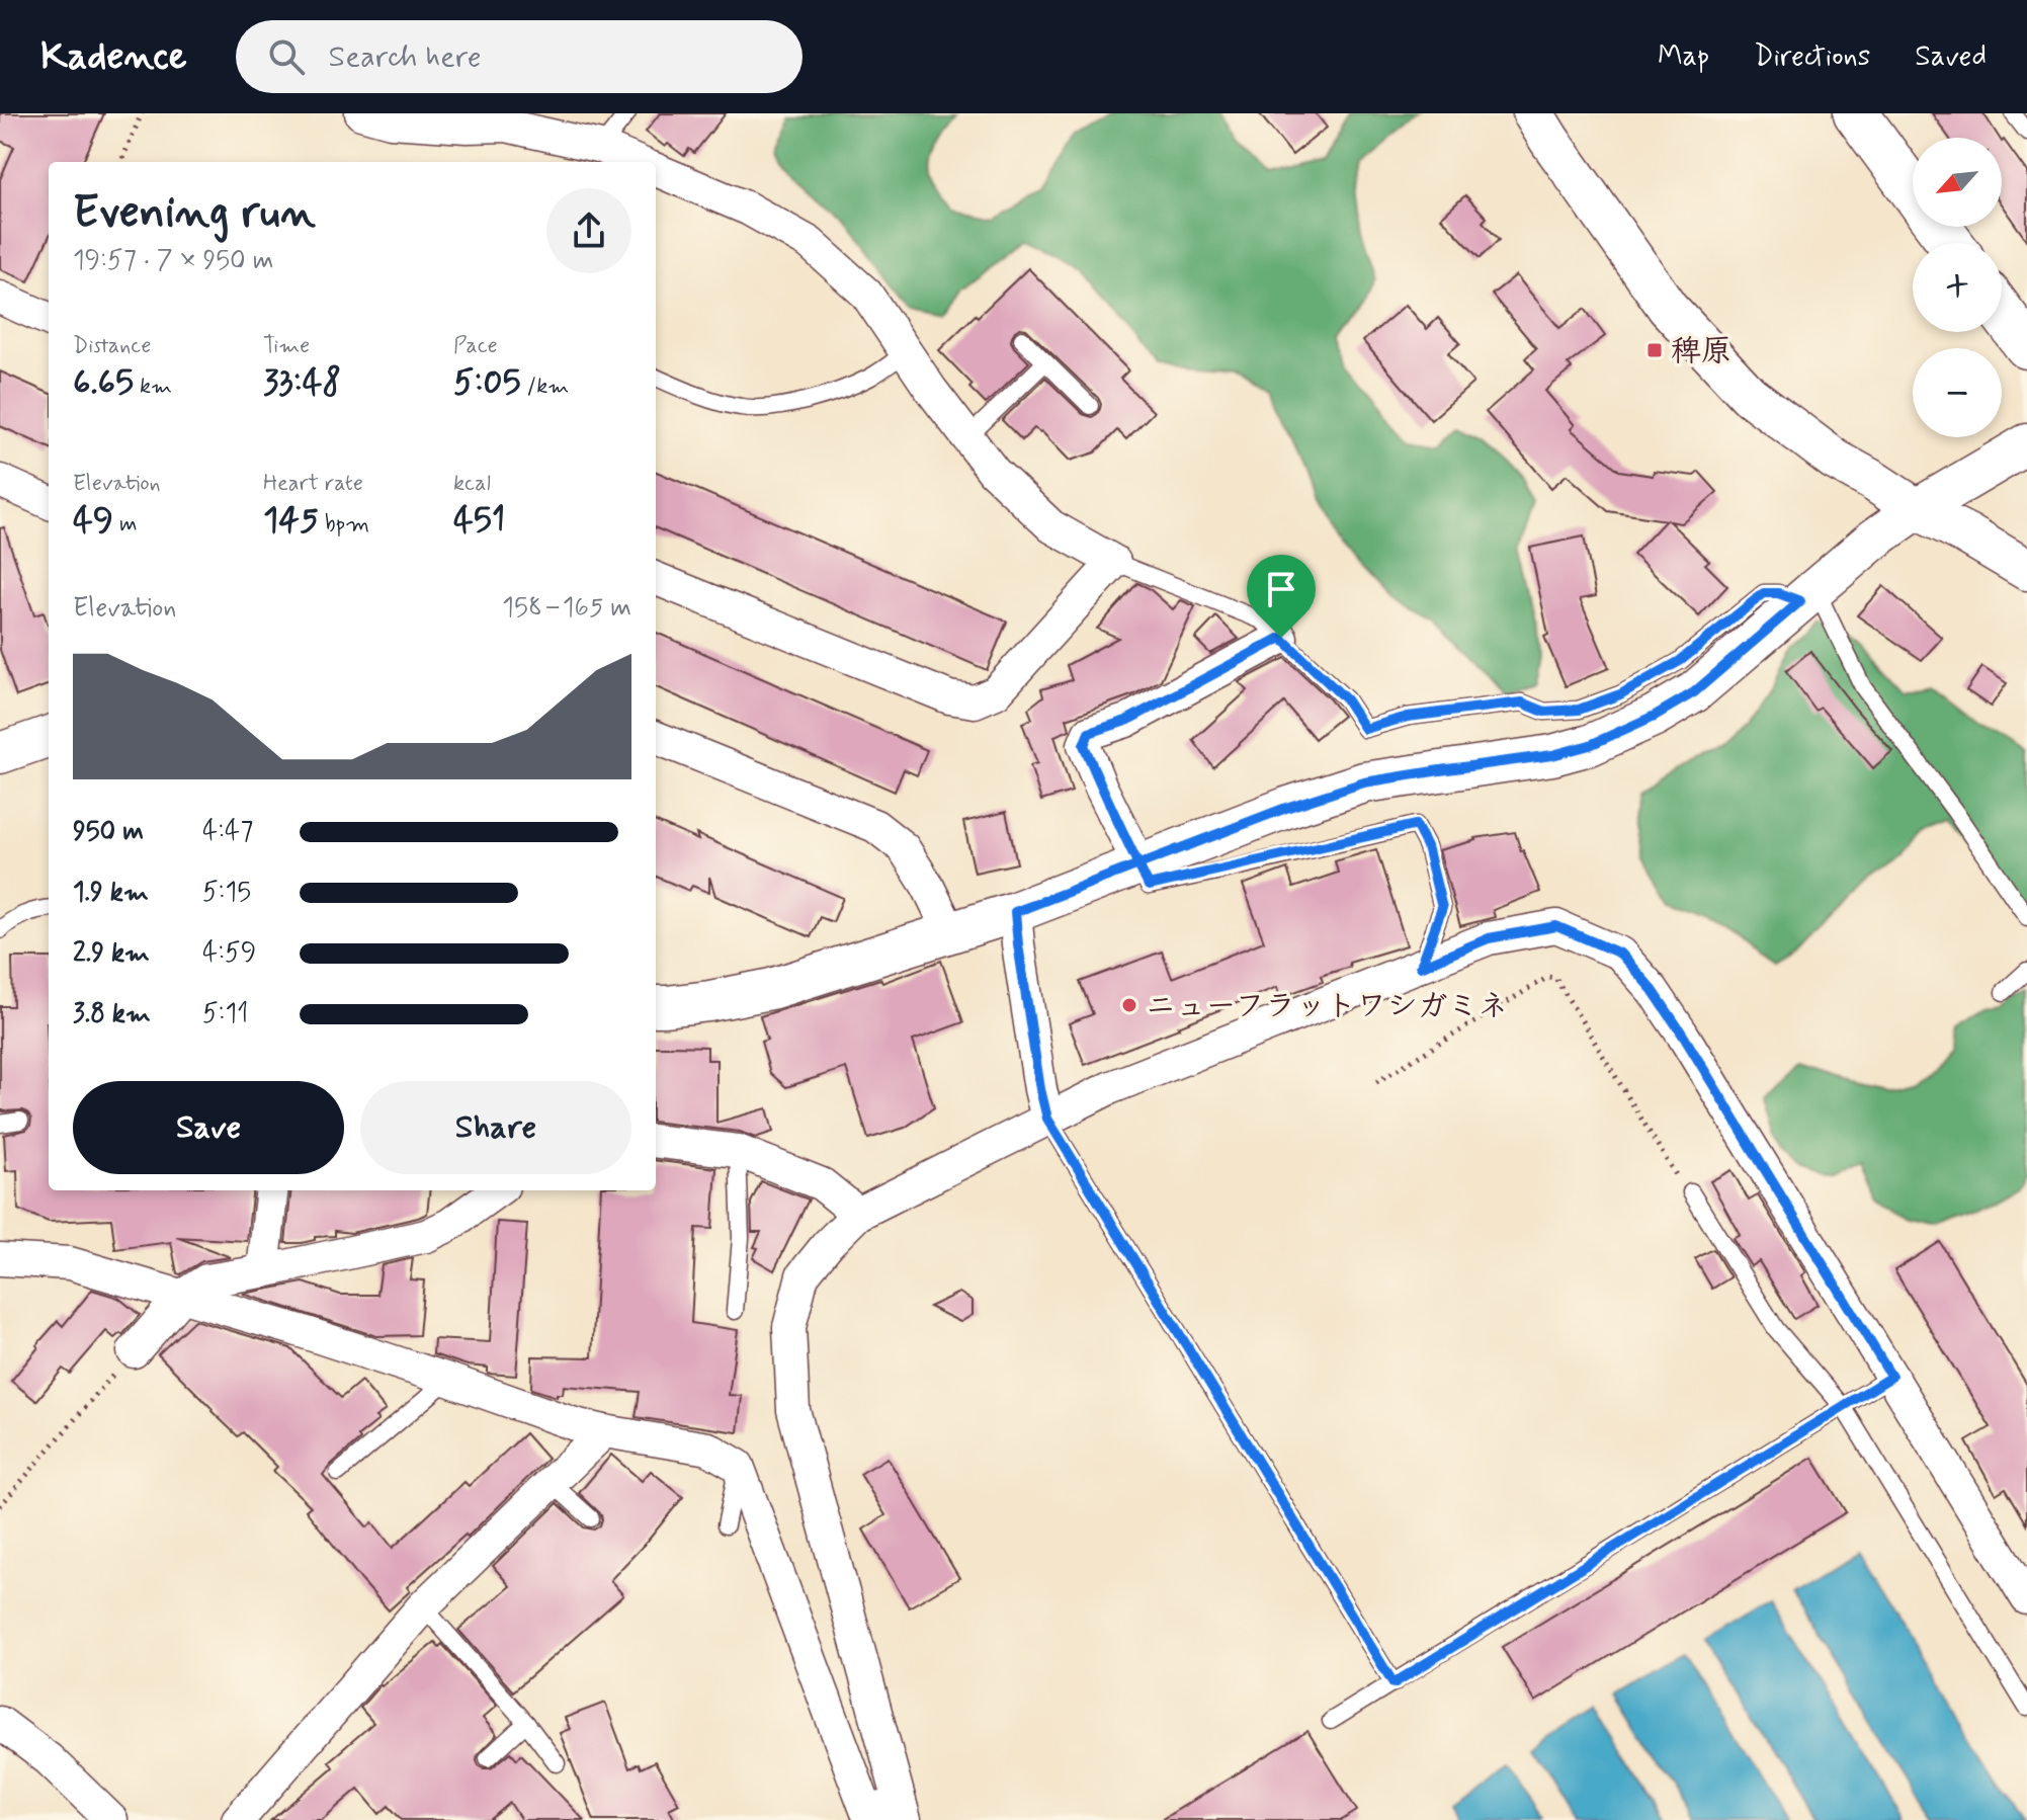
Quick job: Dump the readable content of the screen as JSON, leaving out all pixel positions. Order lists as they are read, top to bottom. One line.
{"places":{"transit":["稗原"],"other":["ニューフラットワシガミネ"]},"north":"bottom left","page":{"header":"Kadence","search":"Search here","nav":["Map","Directions","Saved"],"map_buttons":["+","−"],"heading":["Evening run","19:57 · 7 × 950 m"],"stats":[["Distance","6.65 km"],["Time","33:48"],["Pace","5:05 /km"],["Elevation","49 m"],["Heart rate","145 bpm"],["kcal","451"]],"chart":["Elevation","158–165 m"],"list":[{"name":"950 m","note":"4:47"},{"name":"1.9 km","note":"5:15"},{"name":"2.9 km","note":"4:59"},{"name":"3.8 km","note":"5:11"}],"buttons":["Save","Share"]}}
